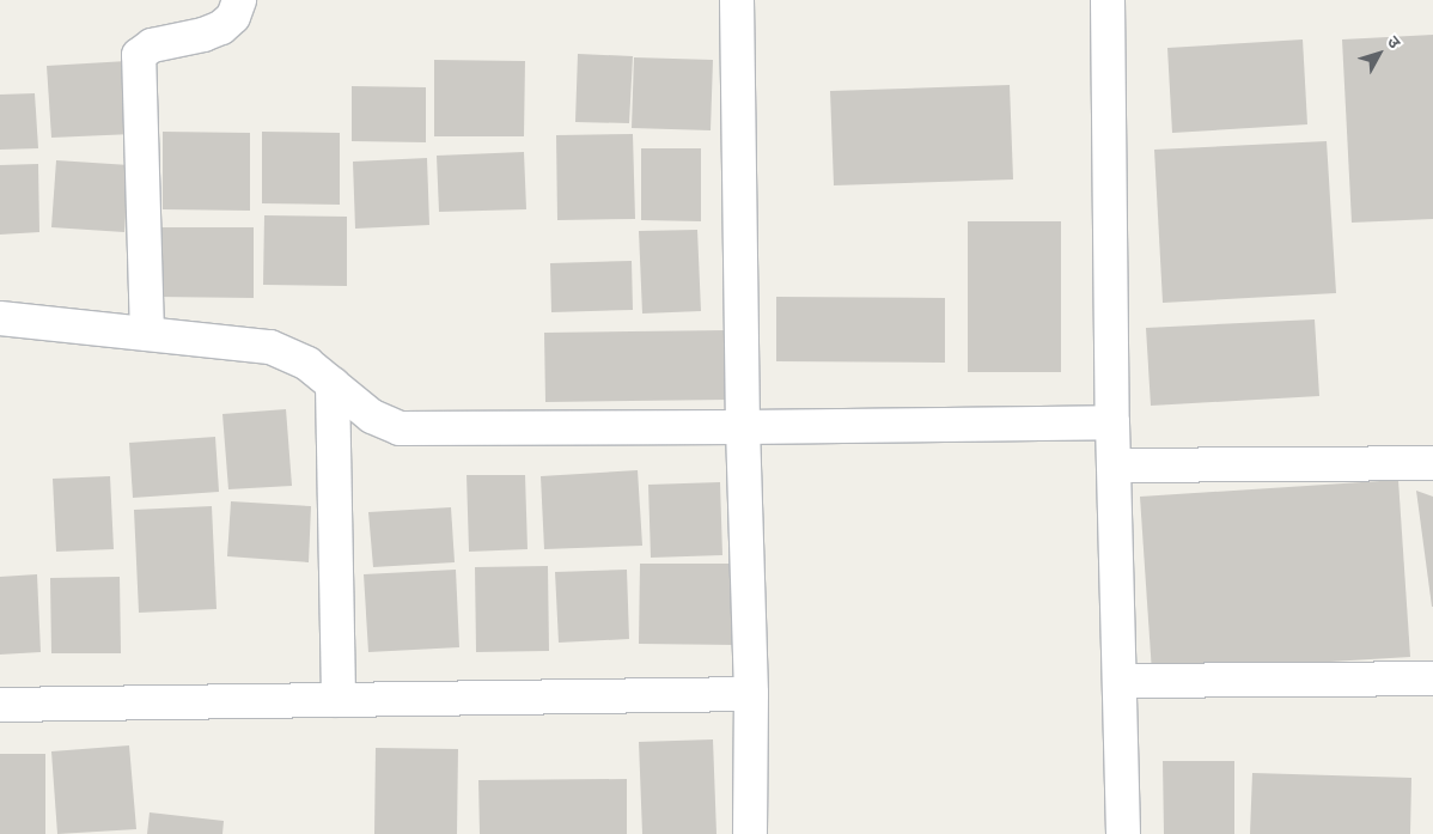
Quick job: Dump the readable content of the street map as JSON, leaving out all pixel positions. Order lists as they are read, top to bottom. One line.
{"north":"top right"}
